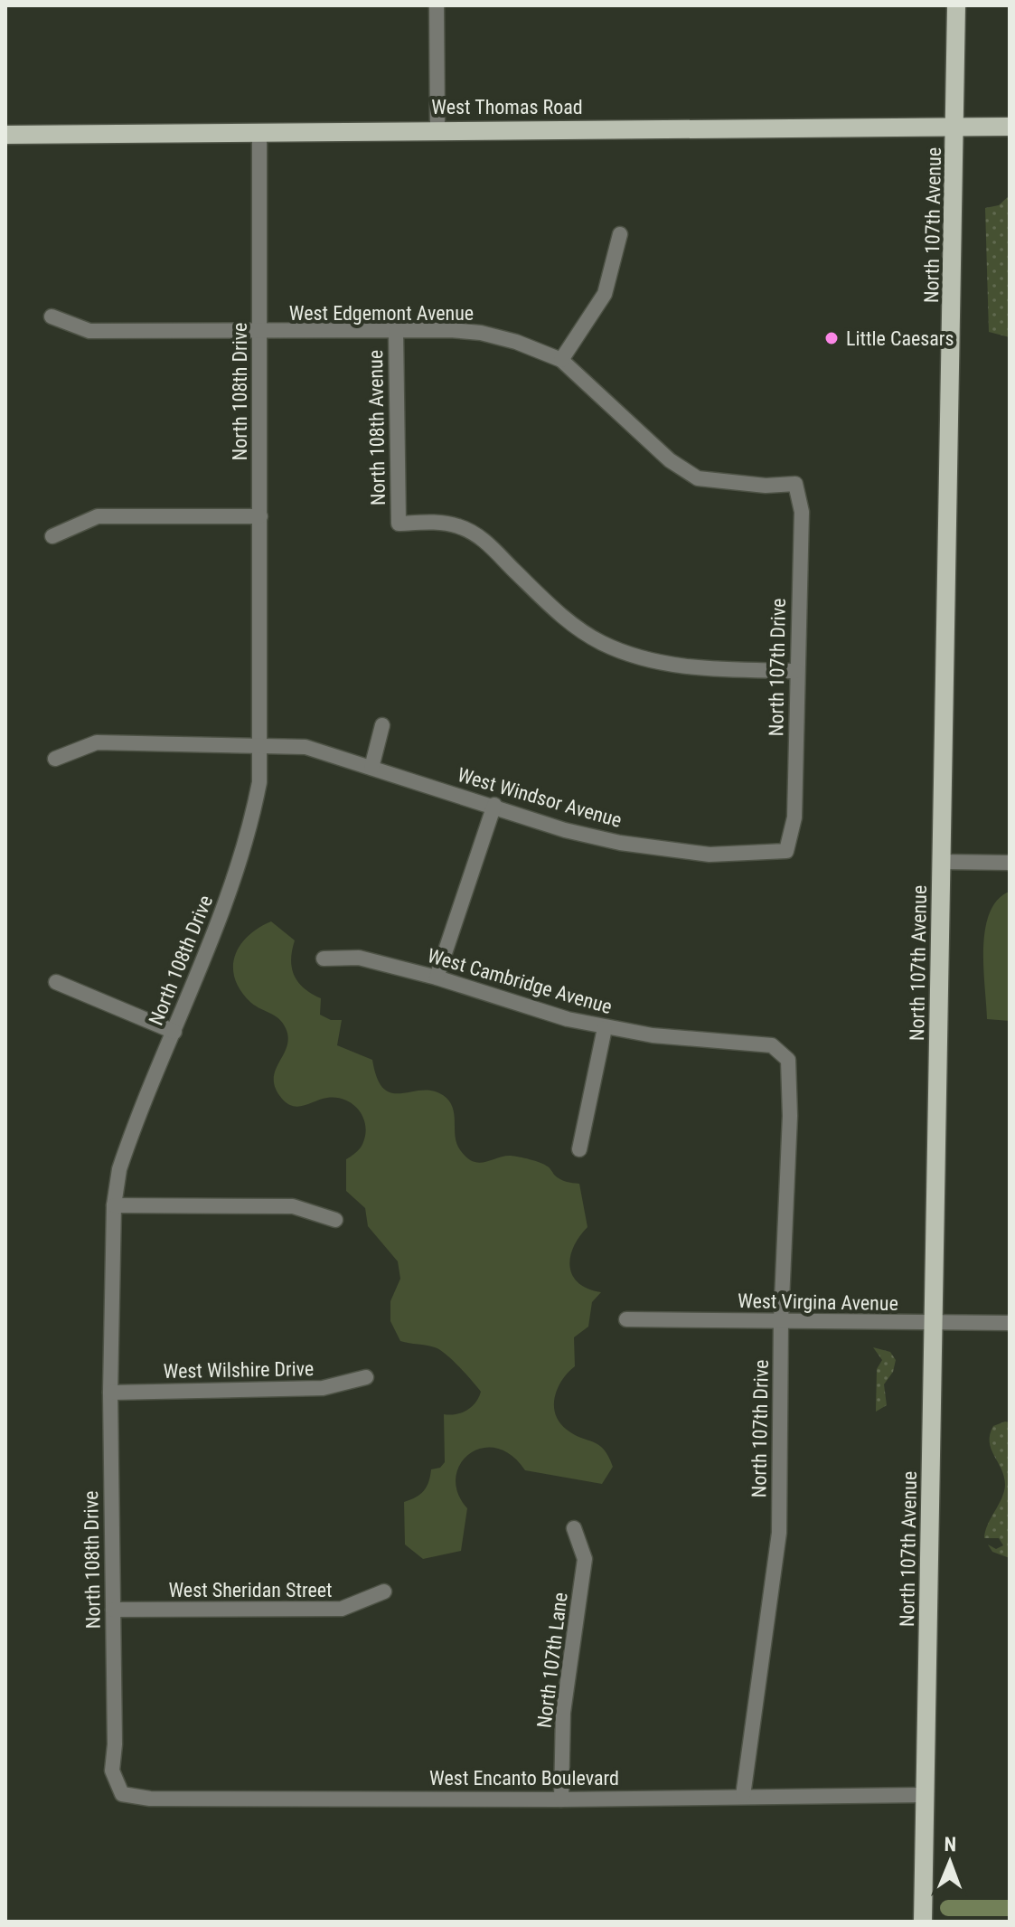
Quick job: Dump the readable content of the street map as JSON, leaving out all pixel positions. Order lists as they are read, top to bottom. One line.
{"streets":{"main road":["West Thomas Road","North 107th Avenue"],"street":["West Edgemont Avenue","North 108th Drive","North 108th Avenue","North 107th Drive","West Windsor Avenue","West Cambridge Avenue","West Virgina Avenue","West Wilshire Drive","West Sheridan Street","North 107th Lane","West Encanto Boulevard"]},"crossings":[["West Thomas Road","North 107th Avenue"],["West Thomas Road","North 108th Drive"],["North 107th Avenue","West Virgina Avenue"],["North 107th Avenue","West Encanto Boulevard"],["West Edgemont Avenue","North 108th Drive"],["West Edgemont Avenue","North 108th Avenue"],["West Edgemont Avenue","North 107th Drive"],["North 108th Drive","West Windsor Avenue"],["North 108th Drive","West Wilshire Drive"],["North 108th Drive","West Sheridan Street"],["North 108th Drive","West Encanto Boulevard"],["North 108th Avenue","North 107th Drive"],["North 107th Drive","West Windsor Avenue"],["North 107th Drive","West Cambridge Avenue"],["North 107th Drive","West Virgina Avenue"],["North 107th Drive","West Encanto Boulevard"],["North 107th Lane","West Encanto Boulevard"]],"places":["Little Caesars"],"north":"top"}
